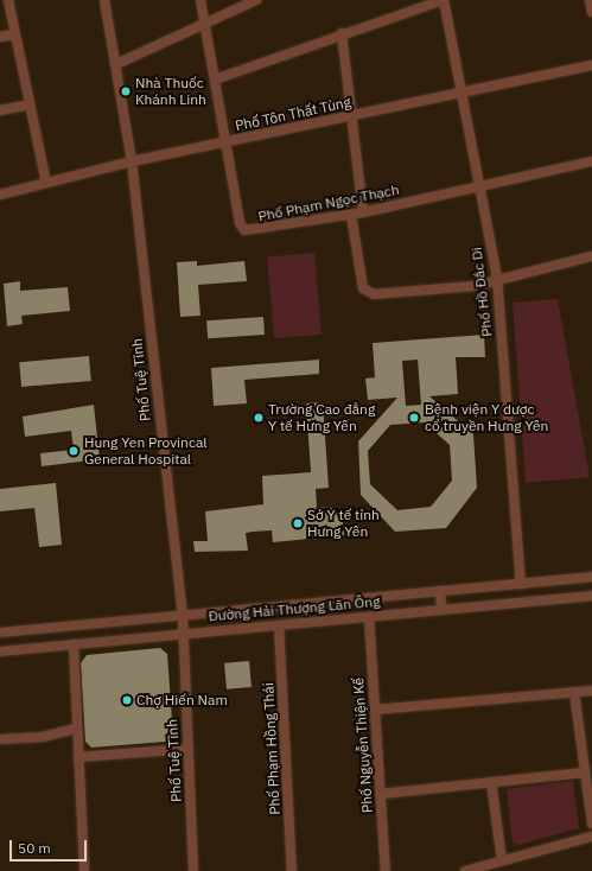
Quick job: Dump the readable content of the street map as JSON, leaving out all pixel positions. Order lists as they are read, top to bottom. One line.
{"streets":{"street":["Phố Tôn Thất Tùng","Phố Phạm Ngọc Thạch","Phố Hồ Đắc Di","Phố Tuệ Tĩnh","Đường Hải Thượng Lãn Ông","Phố Nguyễn Thiện Kế","Phố Phạm Hồng Thái"]},"crossings":[["Phố Tôn Thất Tùng","Phố Phạm Ngọc Thạch"],["Phố Tôn Thất Tùng","Phố Hồ Đắc Di"],["Phố Tôn Thất Tùng","Phố Tuệ Tĩnh"],["Phố Phạm Ngọc Thạch","Phố Hồ Đắc Di"],["Phố Hồ Đắc Di","Đường Hải Thượng Lãn Ông"],["Phố Tuệ Tĩnh","Đường Hải Thượng Lãn Ông"],["Đường Hải Thượng Lãn Ông","Phố Nguyễn Thiện Kế"],["Đường Hải Thượng Lãn Ông","Phố Phạm Hồng Thái"]],"places":["Nhà Thuốc Khánh Linh","Trường Cao đẳng Y tế Hưng Yên","Bệnh viện Y dược cổ truyền Hưng Yên","Hung Yen Provincal General Hospital","Sở Y tế tỉnh Hưng Yên","Chợ Hiến Nam"],"scale_bar":"50 m"}
